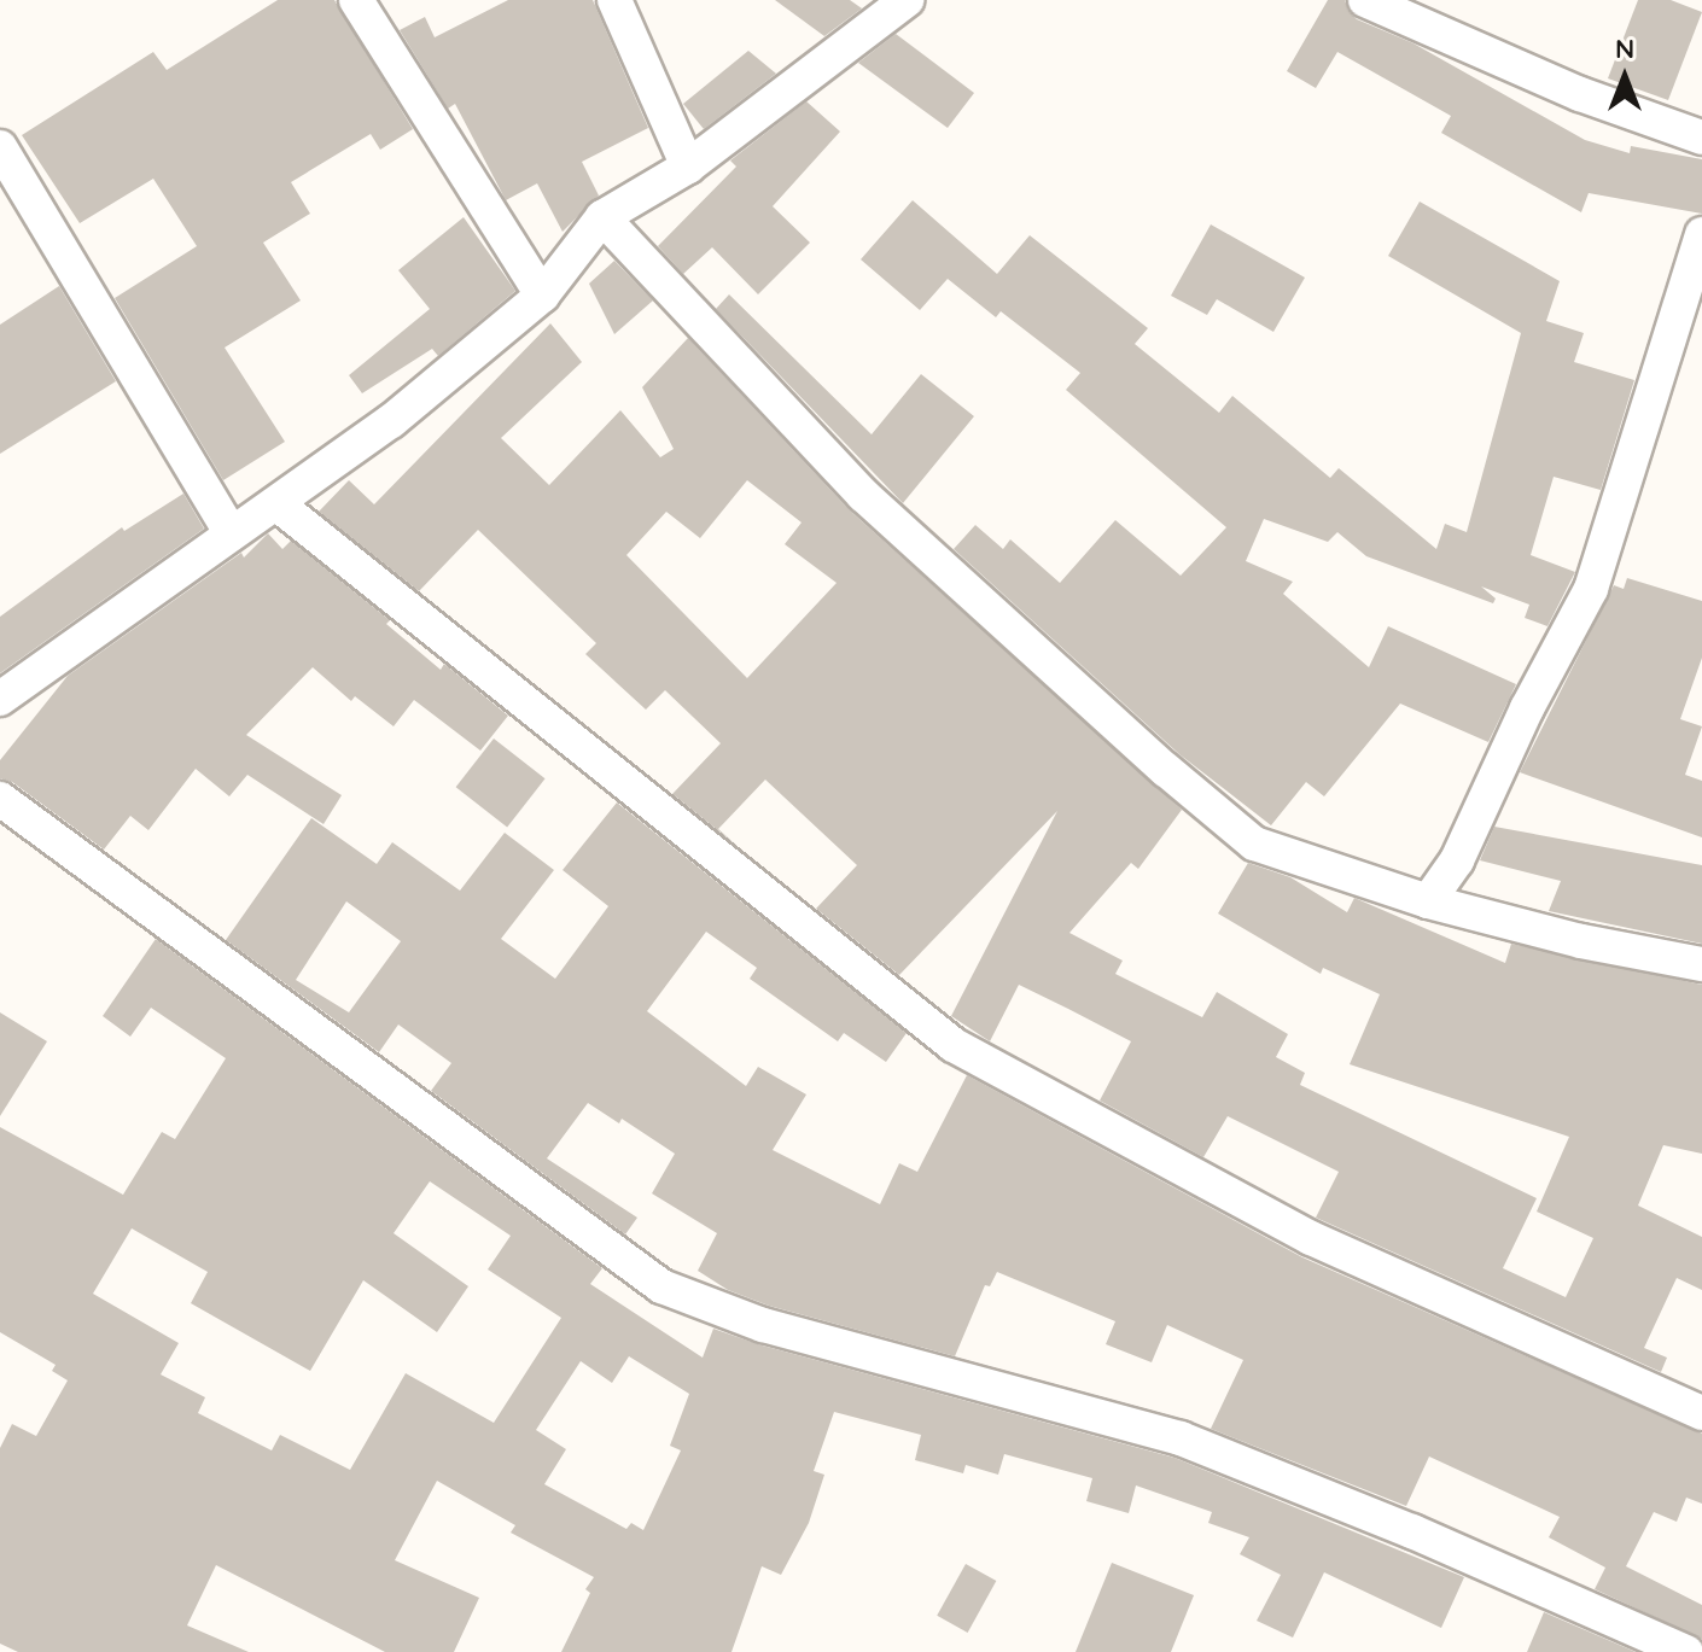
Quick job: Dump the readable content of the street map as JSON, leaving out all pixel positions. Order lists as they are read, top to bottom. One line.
{"north":"top"}
